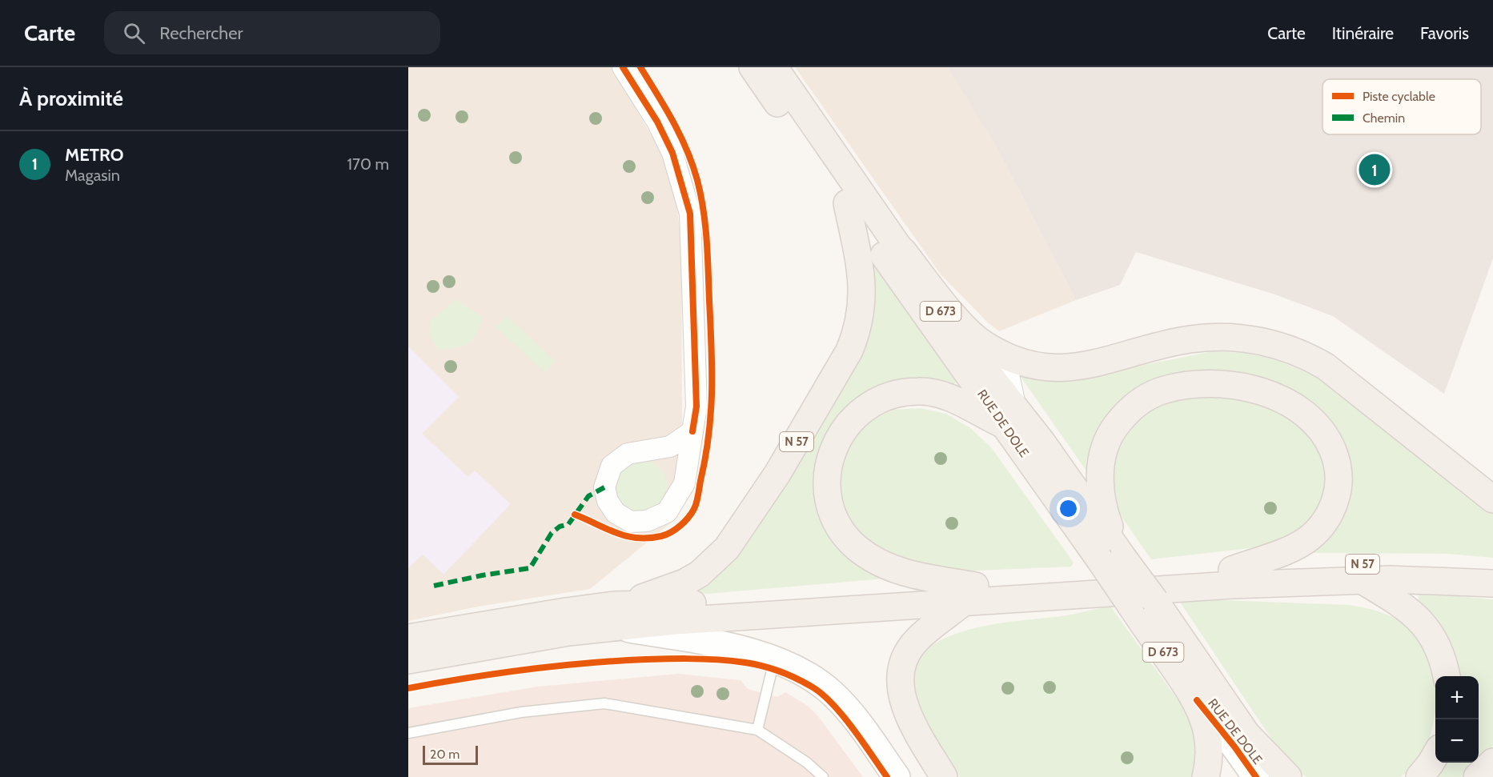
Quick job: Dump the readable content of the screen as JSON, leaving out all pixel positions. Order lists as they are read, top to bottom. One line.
{"streets":{"main road":["D 673","RUE DE DOLE","N 57"]},"crossings":[["RUE DE DOLE","N 57"]],"legend":["Piste cyclable","Chemin"],"scale_bar":"20 m","page":{"header":"Carte","search":"Rechercher","nav":["Carte","Itinéraire","Favoris"],"heading":"À proximité","list":[{"mark":"1","name":"METRO","note":"Magasin","value":"170 m"}],"pins":"1","map_buttons":["+","−"],"scale":"20 m"}}
